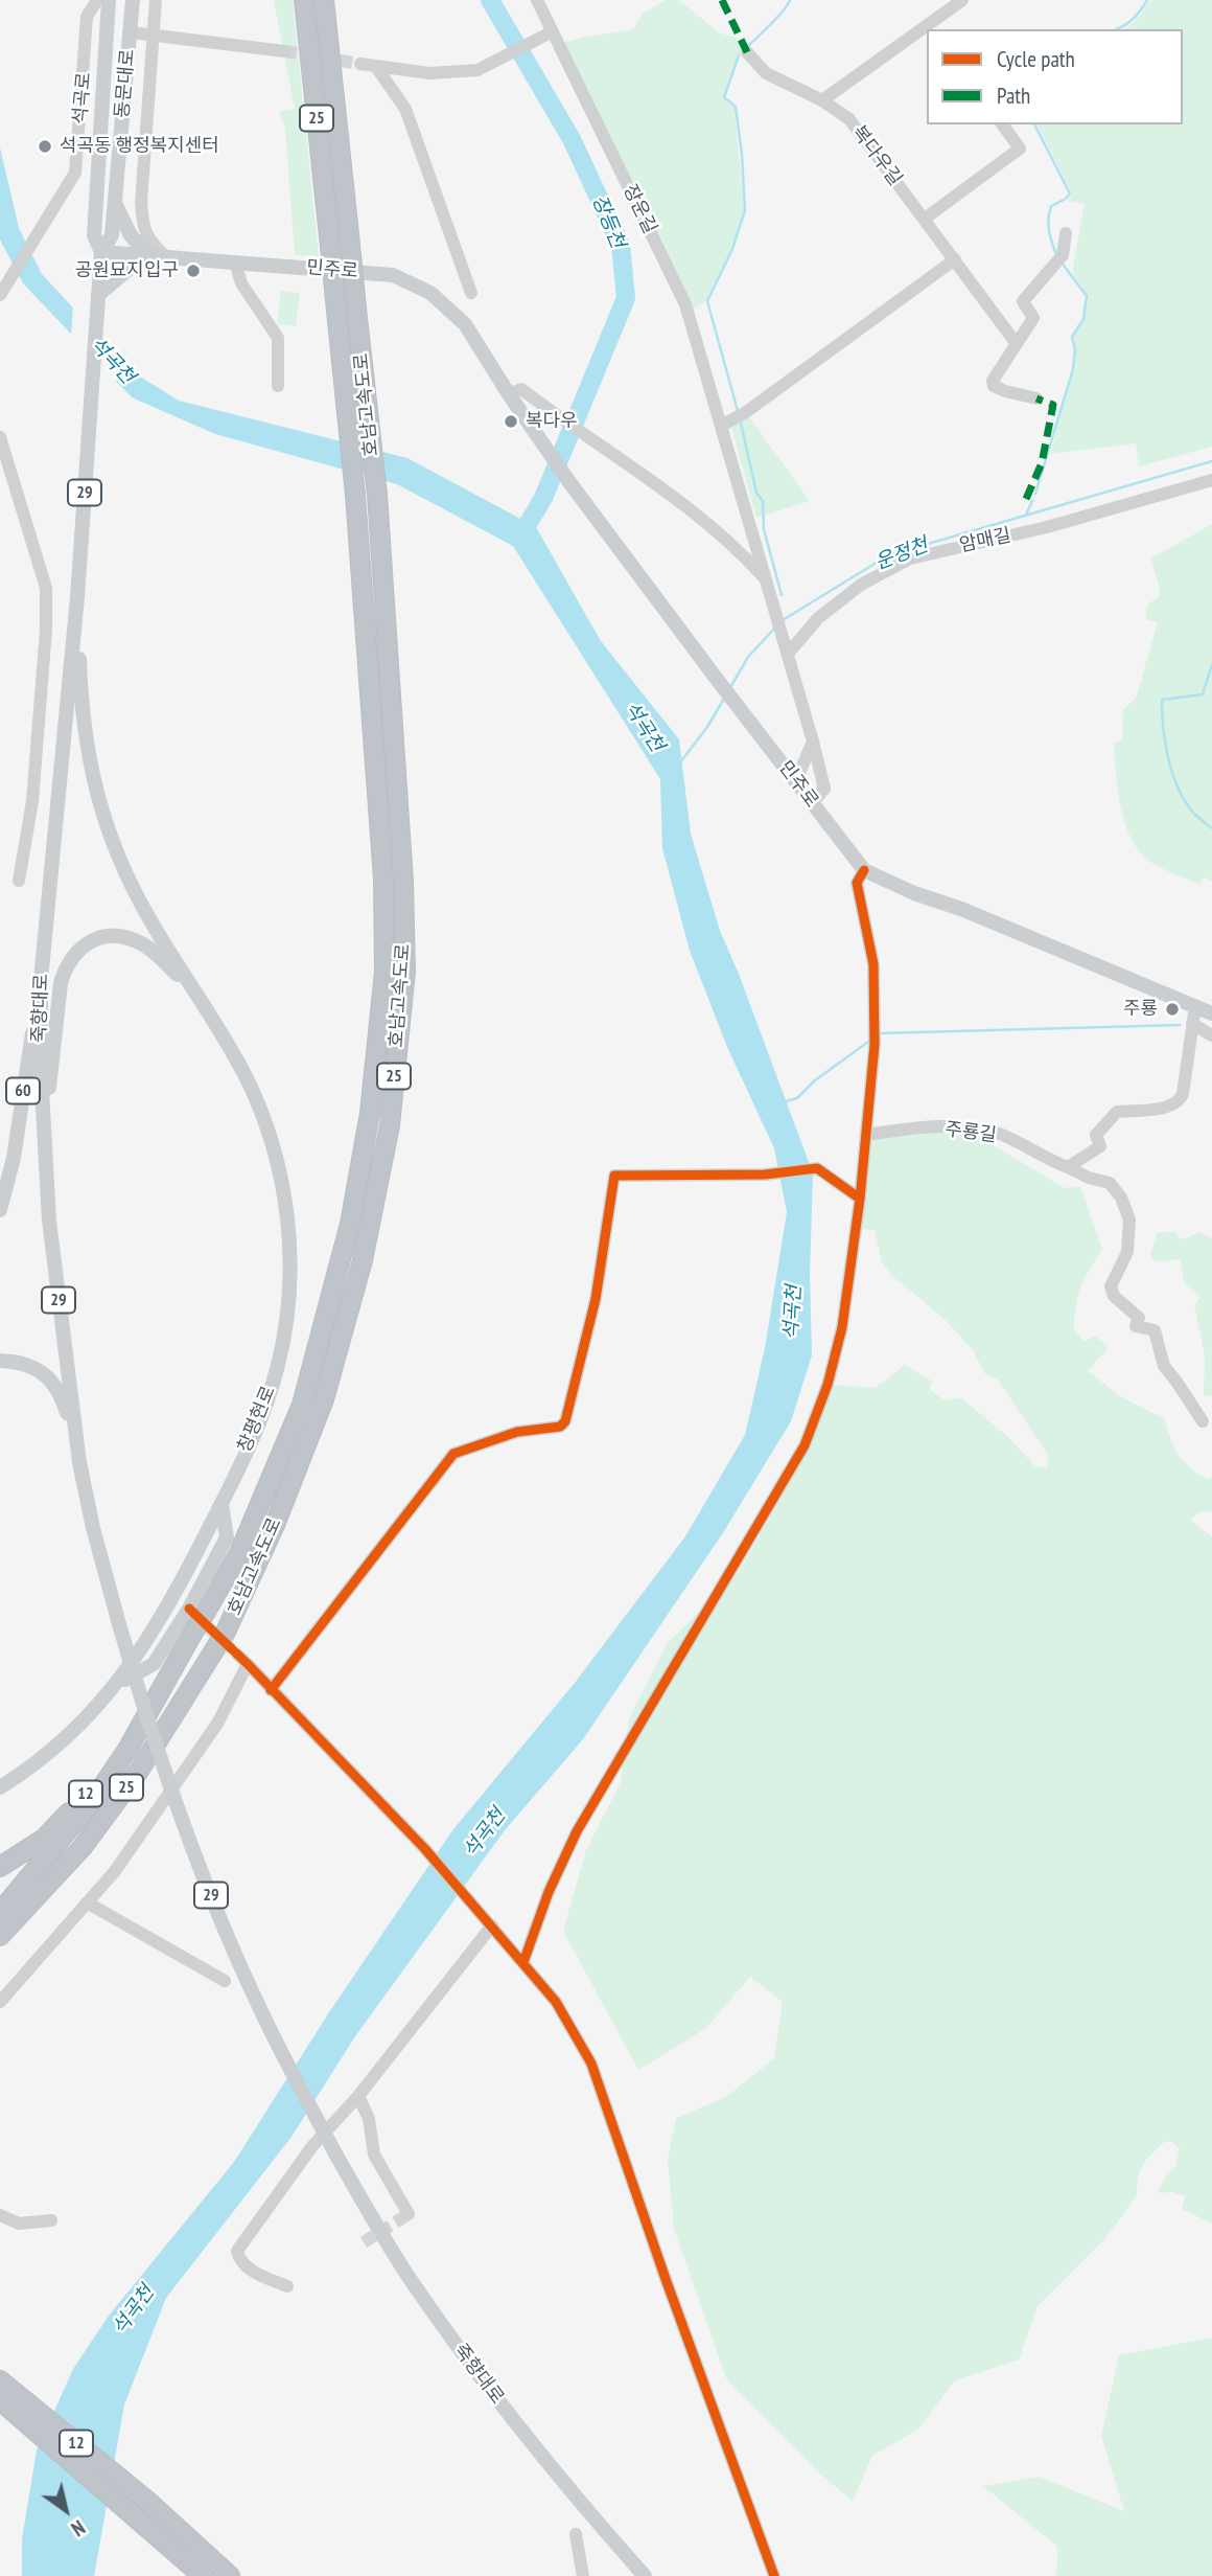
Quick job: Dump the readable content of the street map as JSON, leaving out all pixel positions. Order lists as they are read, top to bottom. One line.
{"streets":{"highway":["25","호남고속도로","12"],"main road":["동문대로","민주로","29","죽향대로","60","창평현로"],"street":["석곡로","복다우길","장운길","암매길","주룡길"]},"crossings":[["동문대로","석곡로"],["동문대로","민주로"],["동문대로","죽향대로"],["장운길","민주로"],["장운길","암매길"],["호남고속도로","12"],["죽향대로","60"],["죽향대로","창평현로"]],"water":["장등천","석곡천","운정천"],"places":["석곡동 행정복지센터","공원묘지입구","복다우","주룡"],"legend":["Cycle path","Path"],"north":"bottom right"}
